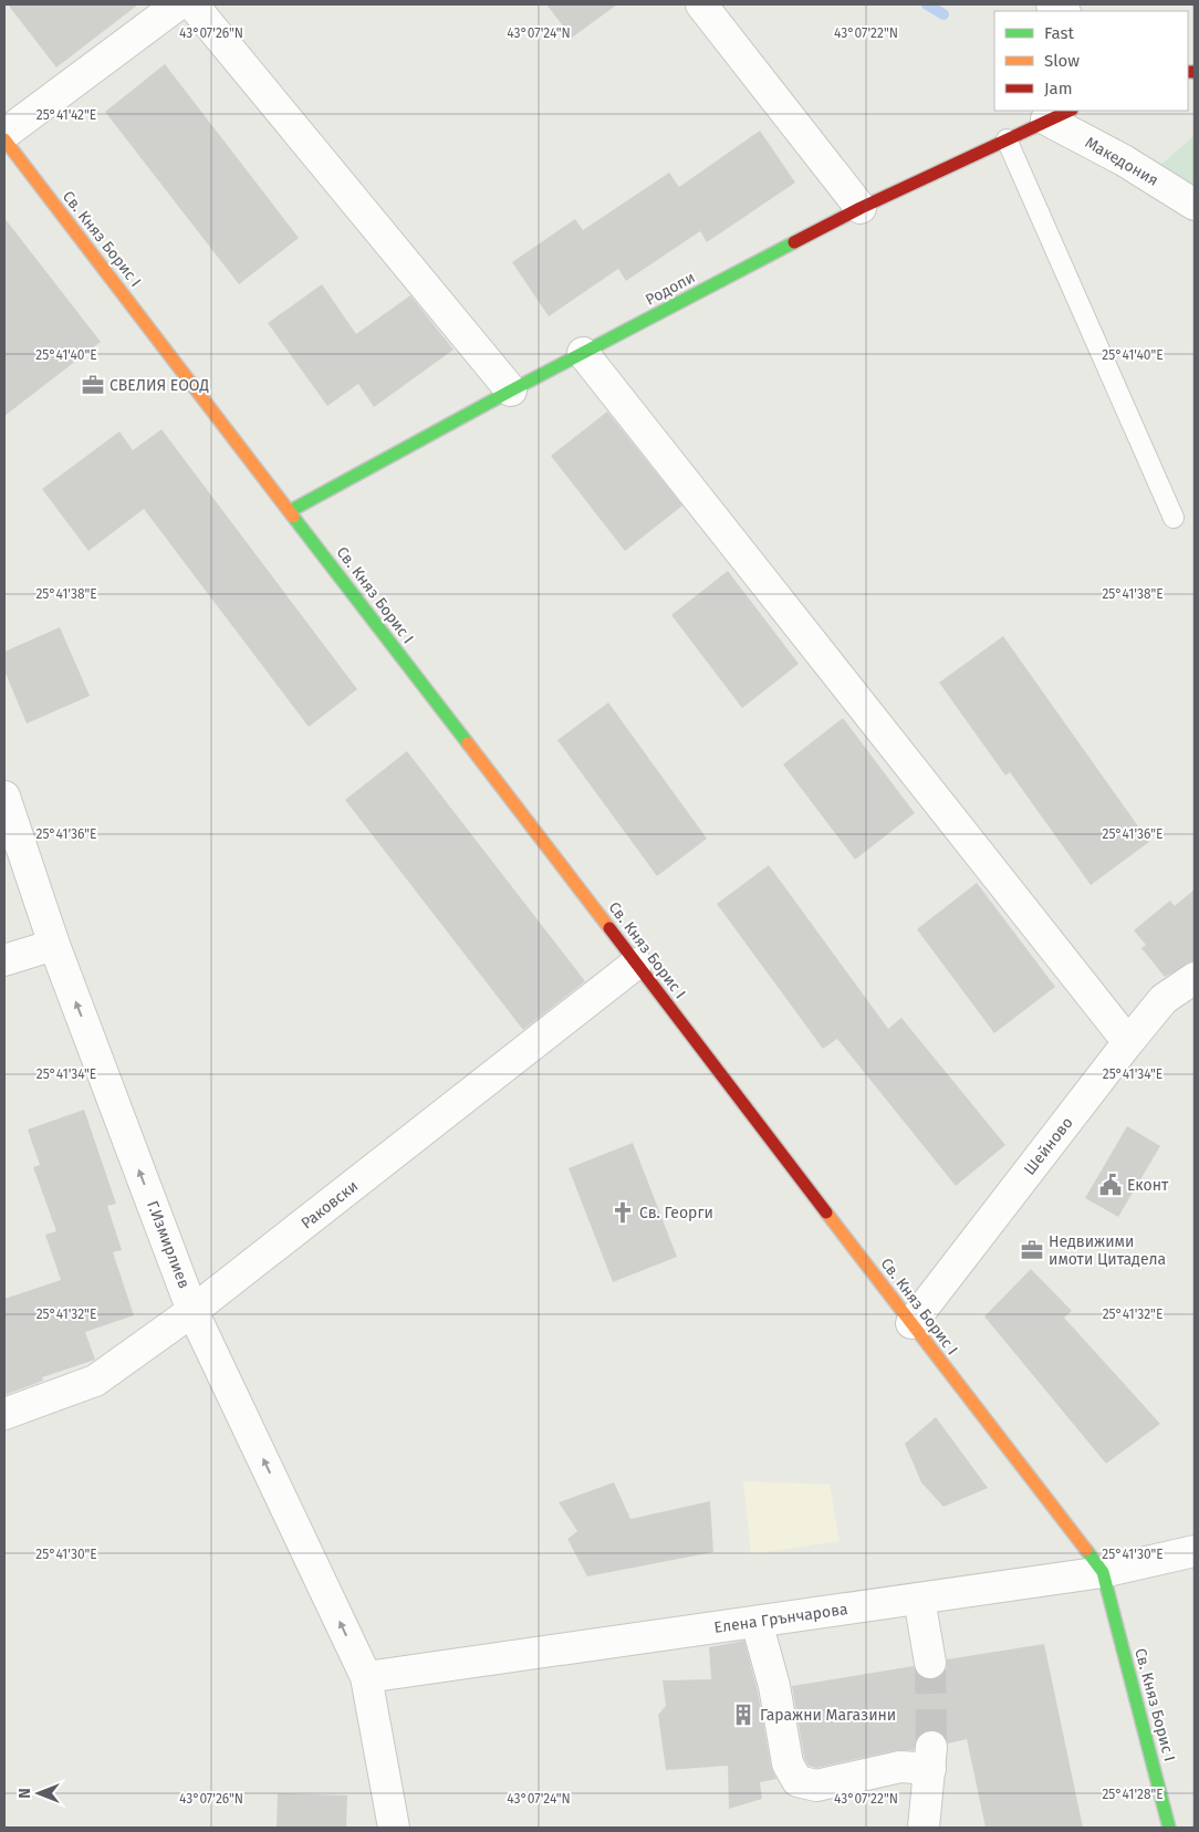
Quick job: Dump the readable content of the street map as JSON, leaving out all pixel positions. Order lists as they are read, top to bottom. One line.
{"streets":{"street":["Македония","Св. Княз Борис I","Родопи","Шейново","Раковски","Г.Измирлиев","Елена Грънчарова"]},"crossings":[["Македония","Родопи"],["Св. Княз Борис I","Родопи"],["Св. Княз Борис I","Шейново"],["Св. Княз Борис I","Раковски"],["Св. Княз Борис I","Елена Грънчарова"],["Раковски","Г.Измирлиев"],["Г.Измирлиев","Елена Грънчарова"]],"one_way":["Г.Измирлиев"],"places":{"office":["СВЕЛИЯ ЕООД","Недвижими имоти Цитадела"],"public building":["Еконт"],"church":["Св. Георги"],"building":["Гаражни Магазини"]},"legend":["Fast","Slow","Jam"],"north":"left","coordinates":["43°07'26\"N","43°07'24\"N","43°07'22\"N","25°41'42\"E","25°41'40\"E","25°41'38\"E","25°41'36\"E","25°41'34\"E","25°41'32\"E","25°41'30\"E","25°41'28\"E"]}
